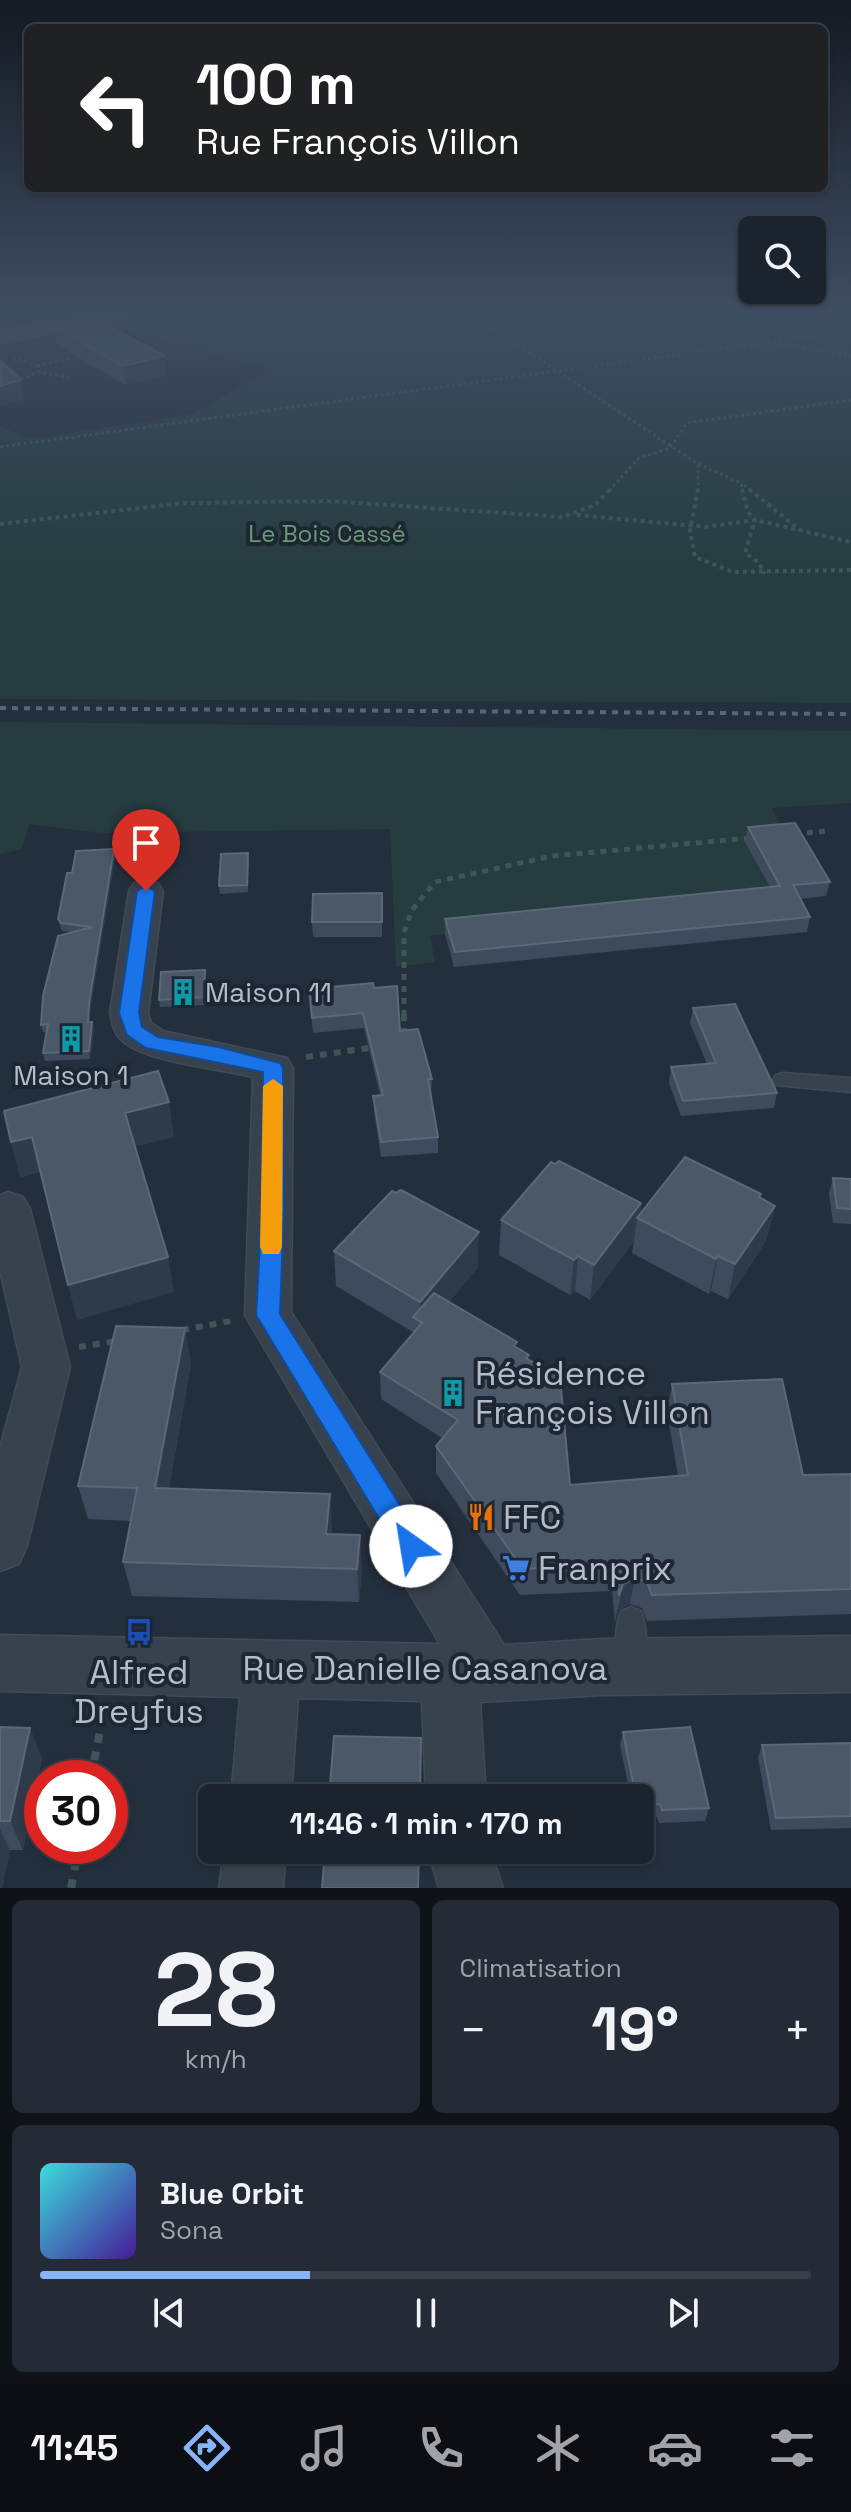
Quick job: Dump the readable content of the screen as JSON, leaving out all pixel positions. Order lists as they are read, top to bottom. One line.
{"streets":{"street":["Rue Danielle Casanova"]},"parks":["Le Bois Cassé"],"places":{"building":["Maison 11","Maison 1","Résidence François Villon"],"restaurant":["FFC"],"supermarket":["Franprix"],"bus stop":["Alfred Dreyfus"]},"page":{"turn":["100 m","Rue François Villon"],"limit":"30","trip":"11:46 · 1 min · 170 m","tile":[["28","km/h"],"Climatisation"],"heat":["−","19°","+"],"song":["Blue Orbit","Sona"],"tabs":"11:45"}}
